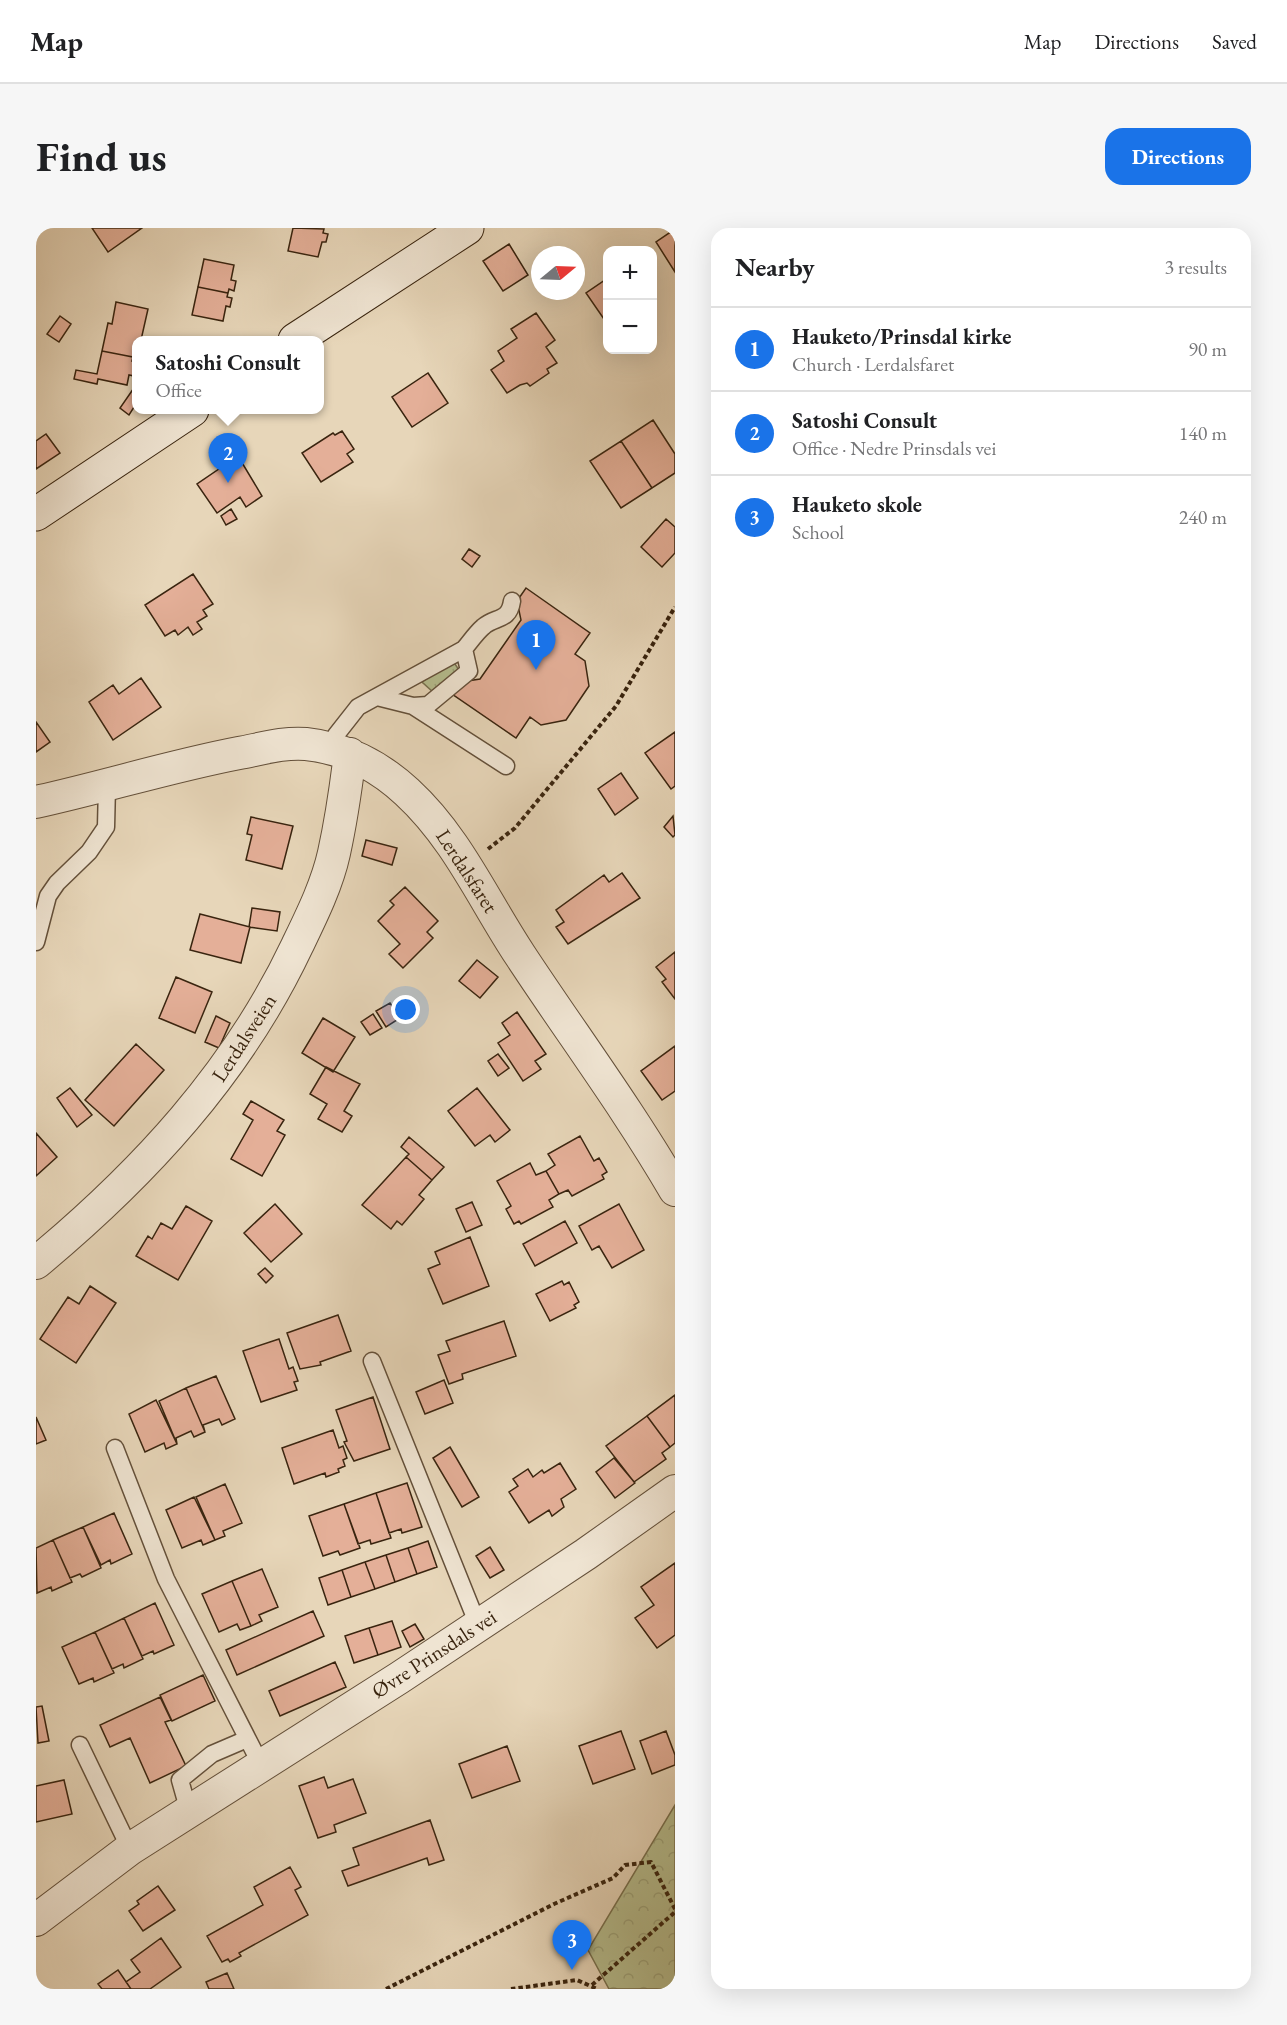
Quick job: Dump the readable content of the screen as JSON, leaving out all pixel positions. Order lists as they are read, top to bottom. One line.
{"streets":{"street":["Lerdalsfaret","Lerdalsveien","Øvre Prinsdals vei"]},"crossings":[["Lerdalsfaret","Lerdalsveien"]],"north":"right","page":{"header":"Map","nav":["Map","Directions","Saved"],"buttons":"Directions","title":"Find us","heading":["Nearby","3 results"],"map_buttons":["+","−"],"list":[{"mark":"1","name":"Hauketo/Prinsdal kirke","note":"Church · Lerdalsfaret","value":"90 m"},{"mark":"2","name":"Satoshi Consult","note":"Office · Nedre Prinsdals vei","value":"140 m"},{"mark":"3","name":"Hauketo skole","note":"School","value":"240 m"}],"popup":["Satoshi Consult","Office"],"pins":["2","1","3"]}}
